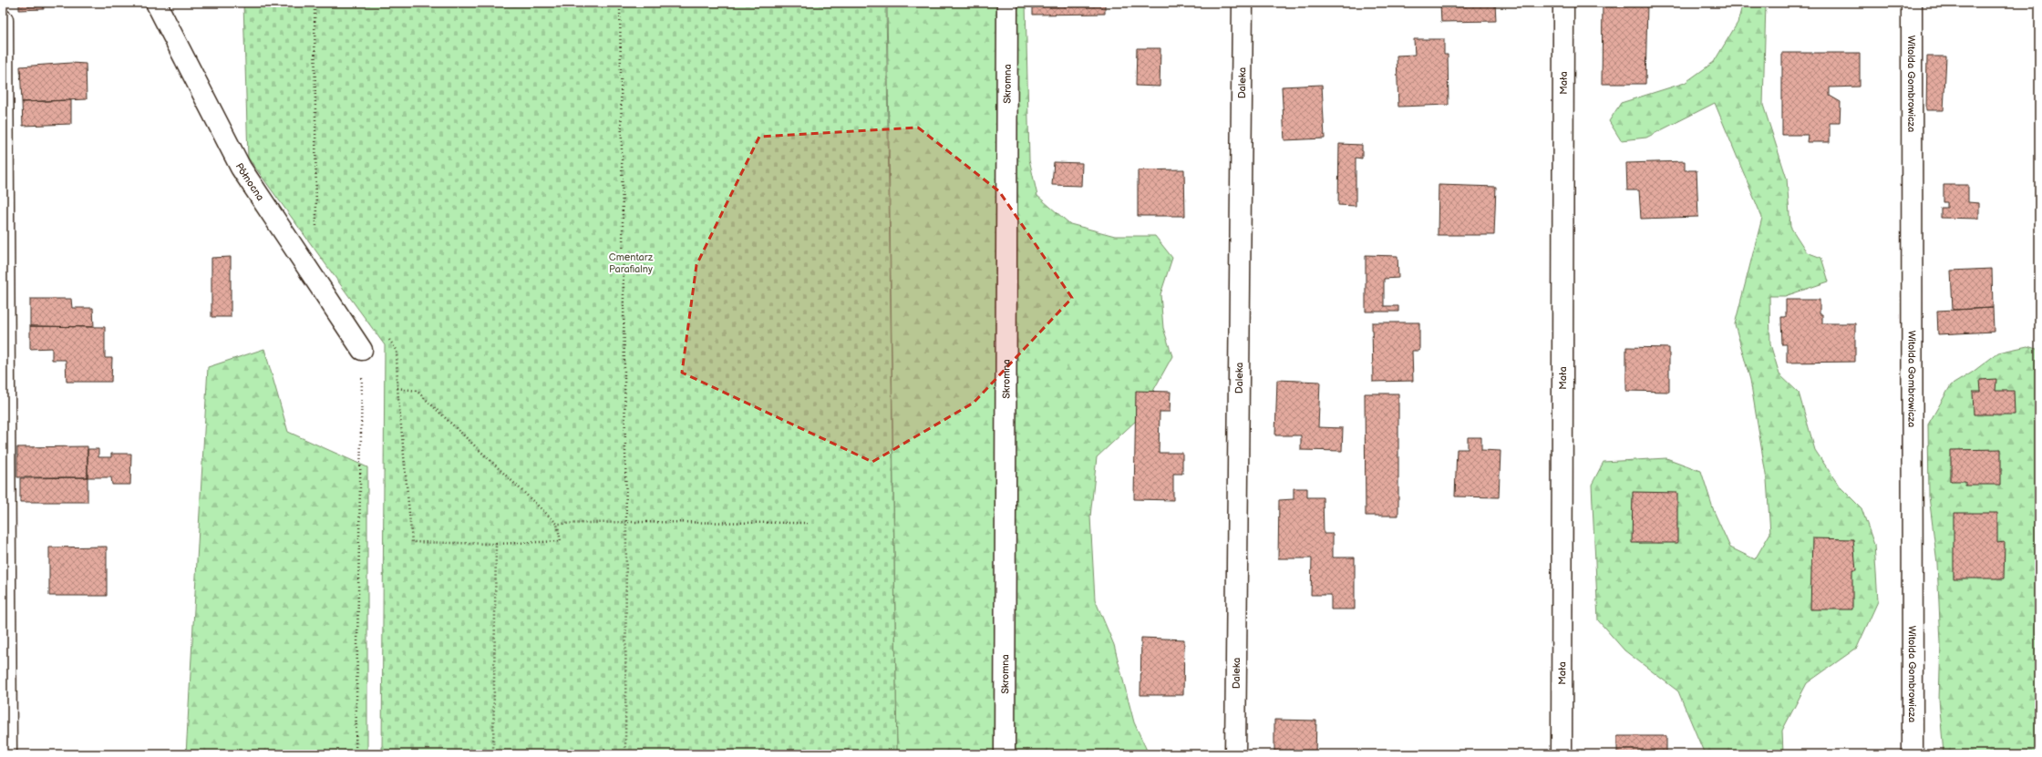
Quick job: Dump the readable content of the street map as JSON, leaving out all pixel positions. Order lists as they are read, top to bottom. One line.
{"streets":{"street":["Skromna","Daleka","Mała","Witolda Gombrowicza","Północna"]},"parks":["Cmentarz Parafialny"]}
